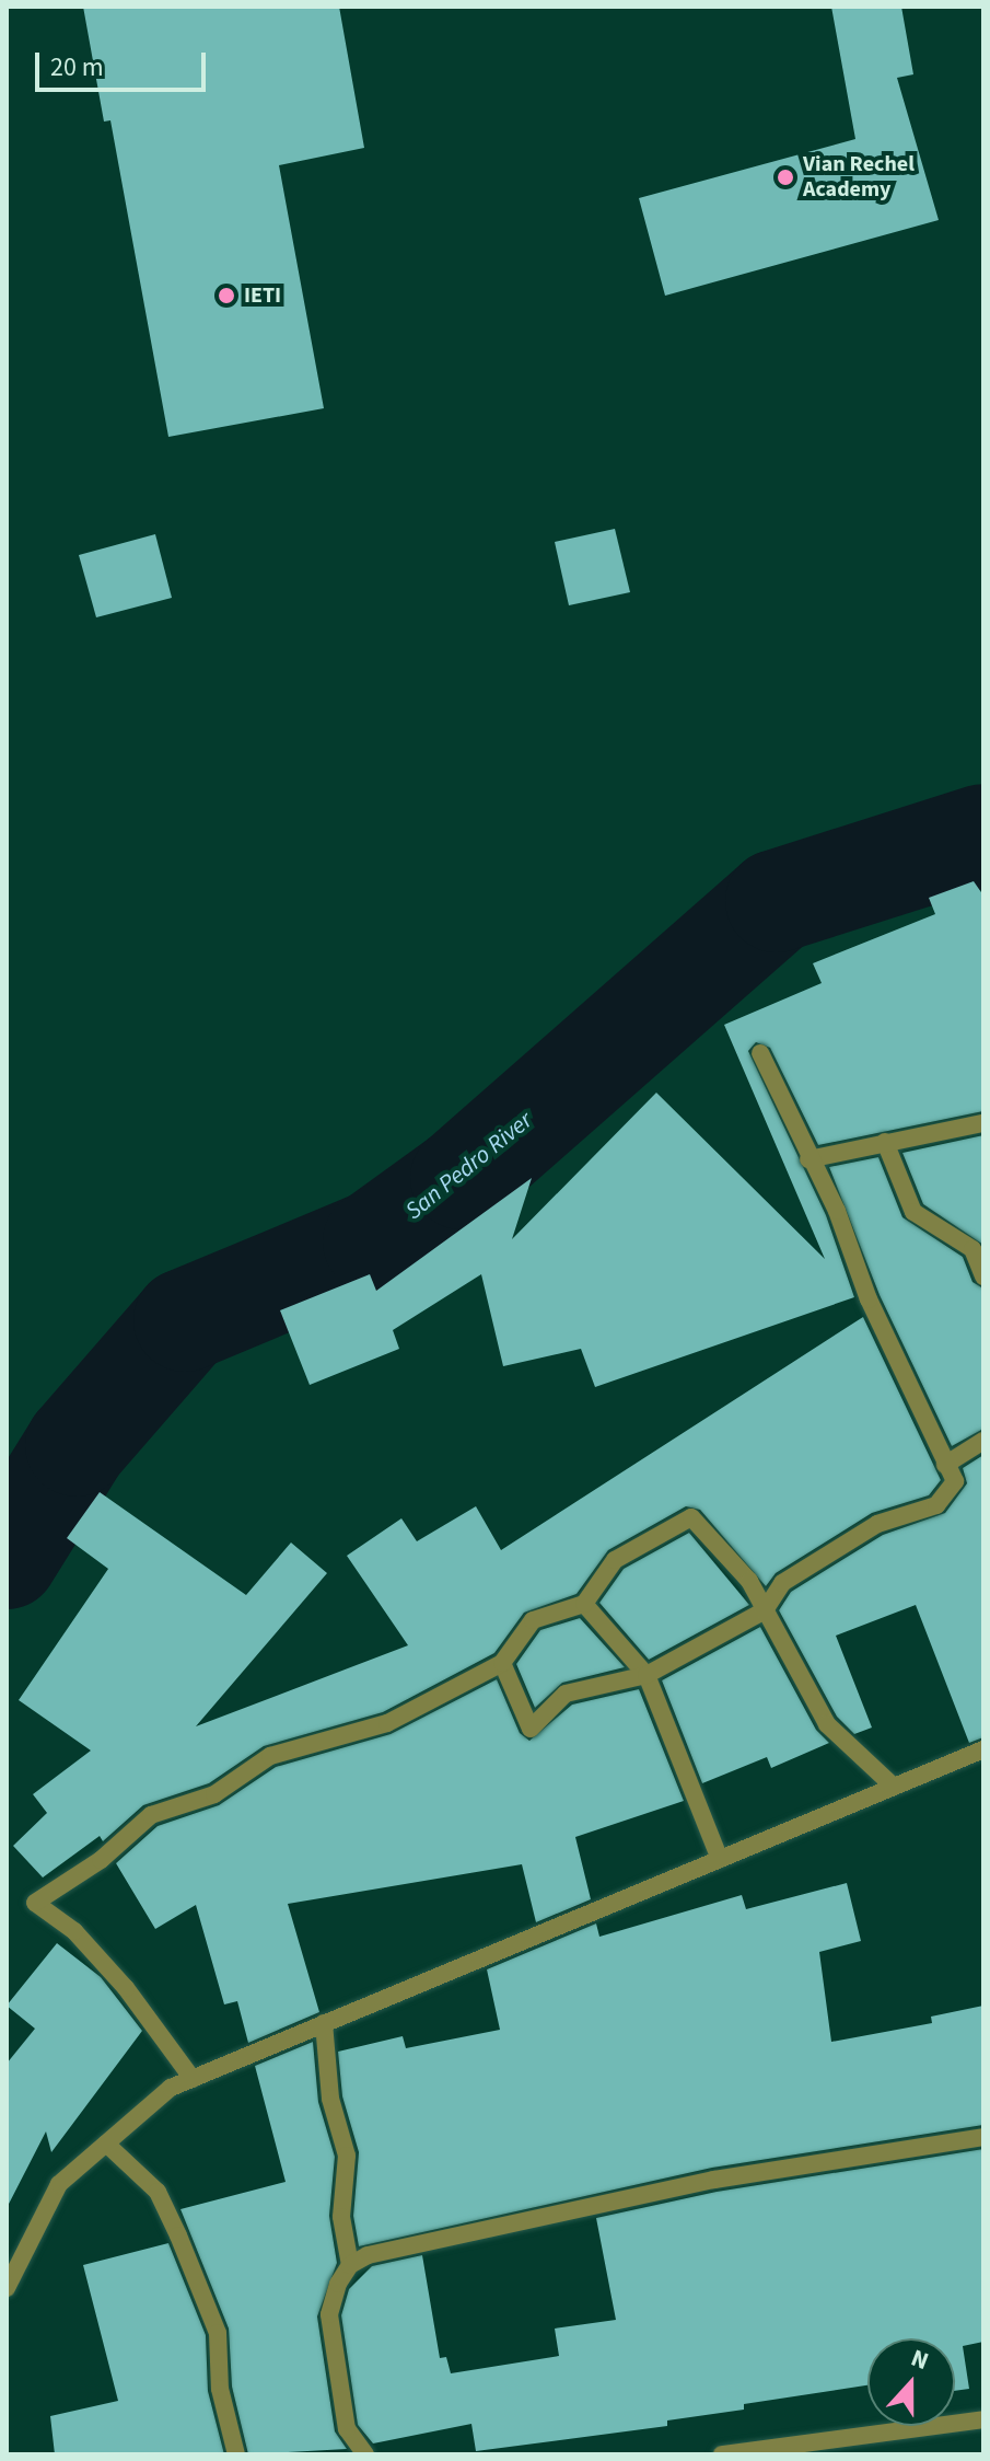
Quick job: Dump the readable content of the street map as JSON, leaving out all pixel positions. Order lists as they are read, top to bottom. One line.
{"water":["San Pedro River"],"places":["Vian Rechel Academy","IETI"],"scale_bar":"20 m","north":"top"}
